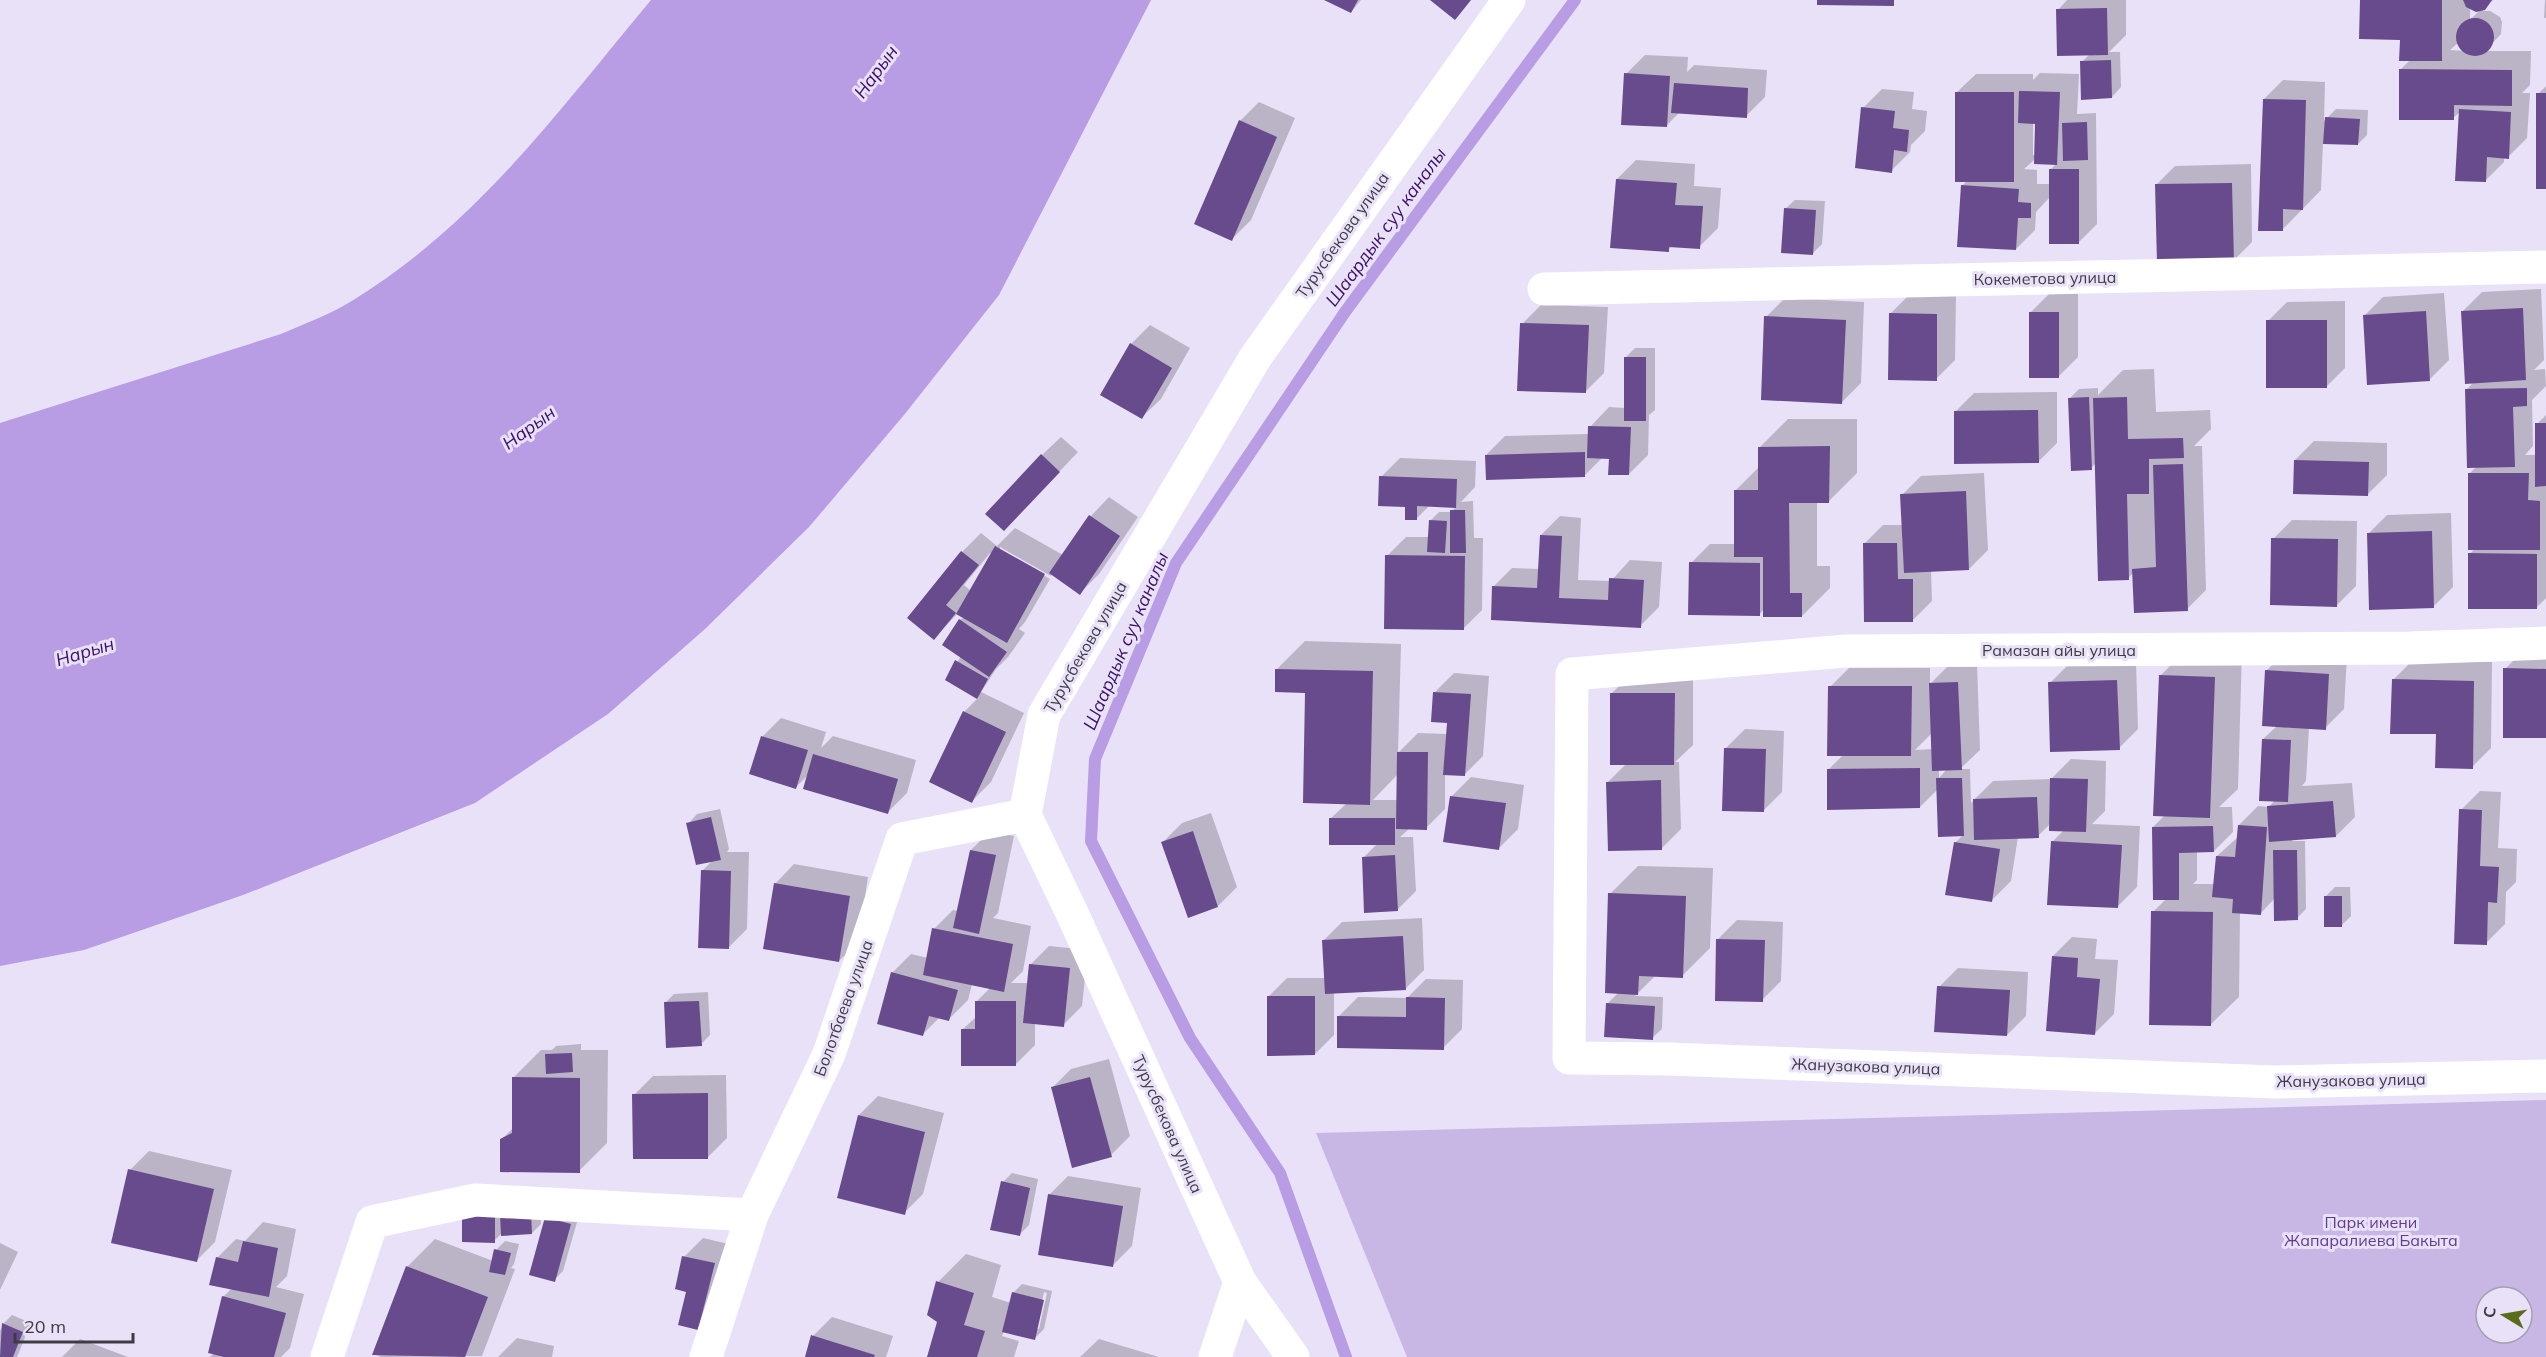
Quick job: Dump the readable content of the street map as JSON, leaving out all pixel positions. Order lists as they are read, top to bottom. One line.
{"streets":{"street":["Турусбекова улица","Кокеметова улица","Рамазан айы улица","Болотбаева улица","Жанузакова улица"]},"crossings":[["Турусбекова улица","Болотбаева улица"],["Рамазан айы улица","Жанузакова улица"]],"water":["Нарын","Шаардык суу каналы"],"parks":["Парк имени Жапаралиева Бакыта"],"scale_bar":"20 m","north":"left"}
